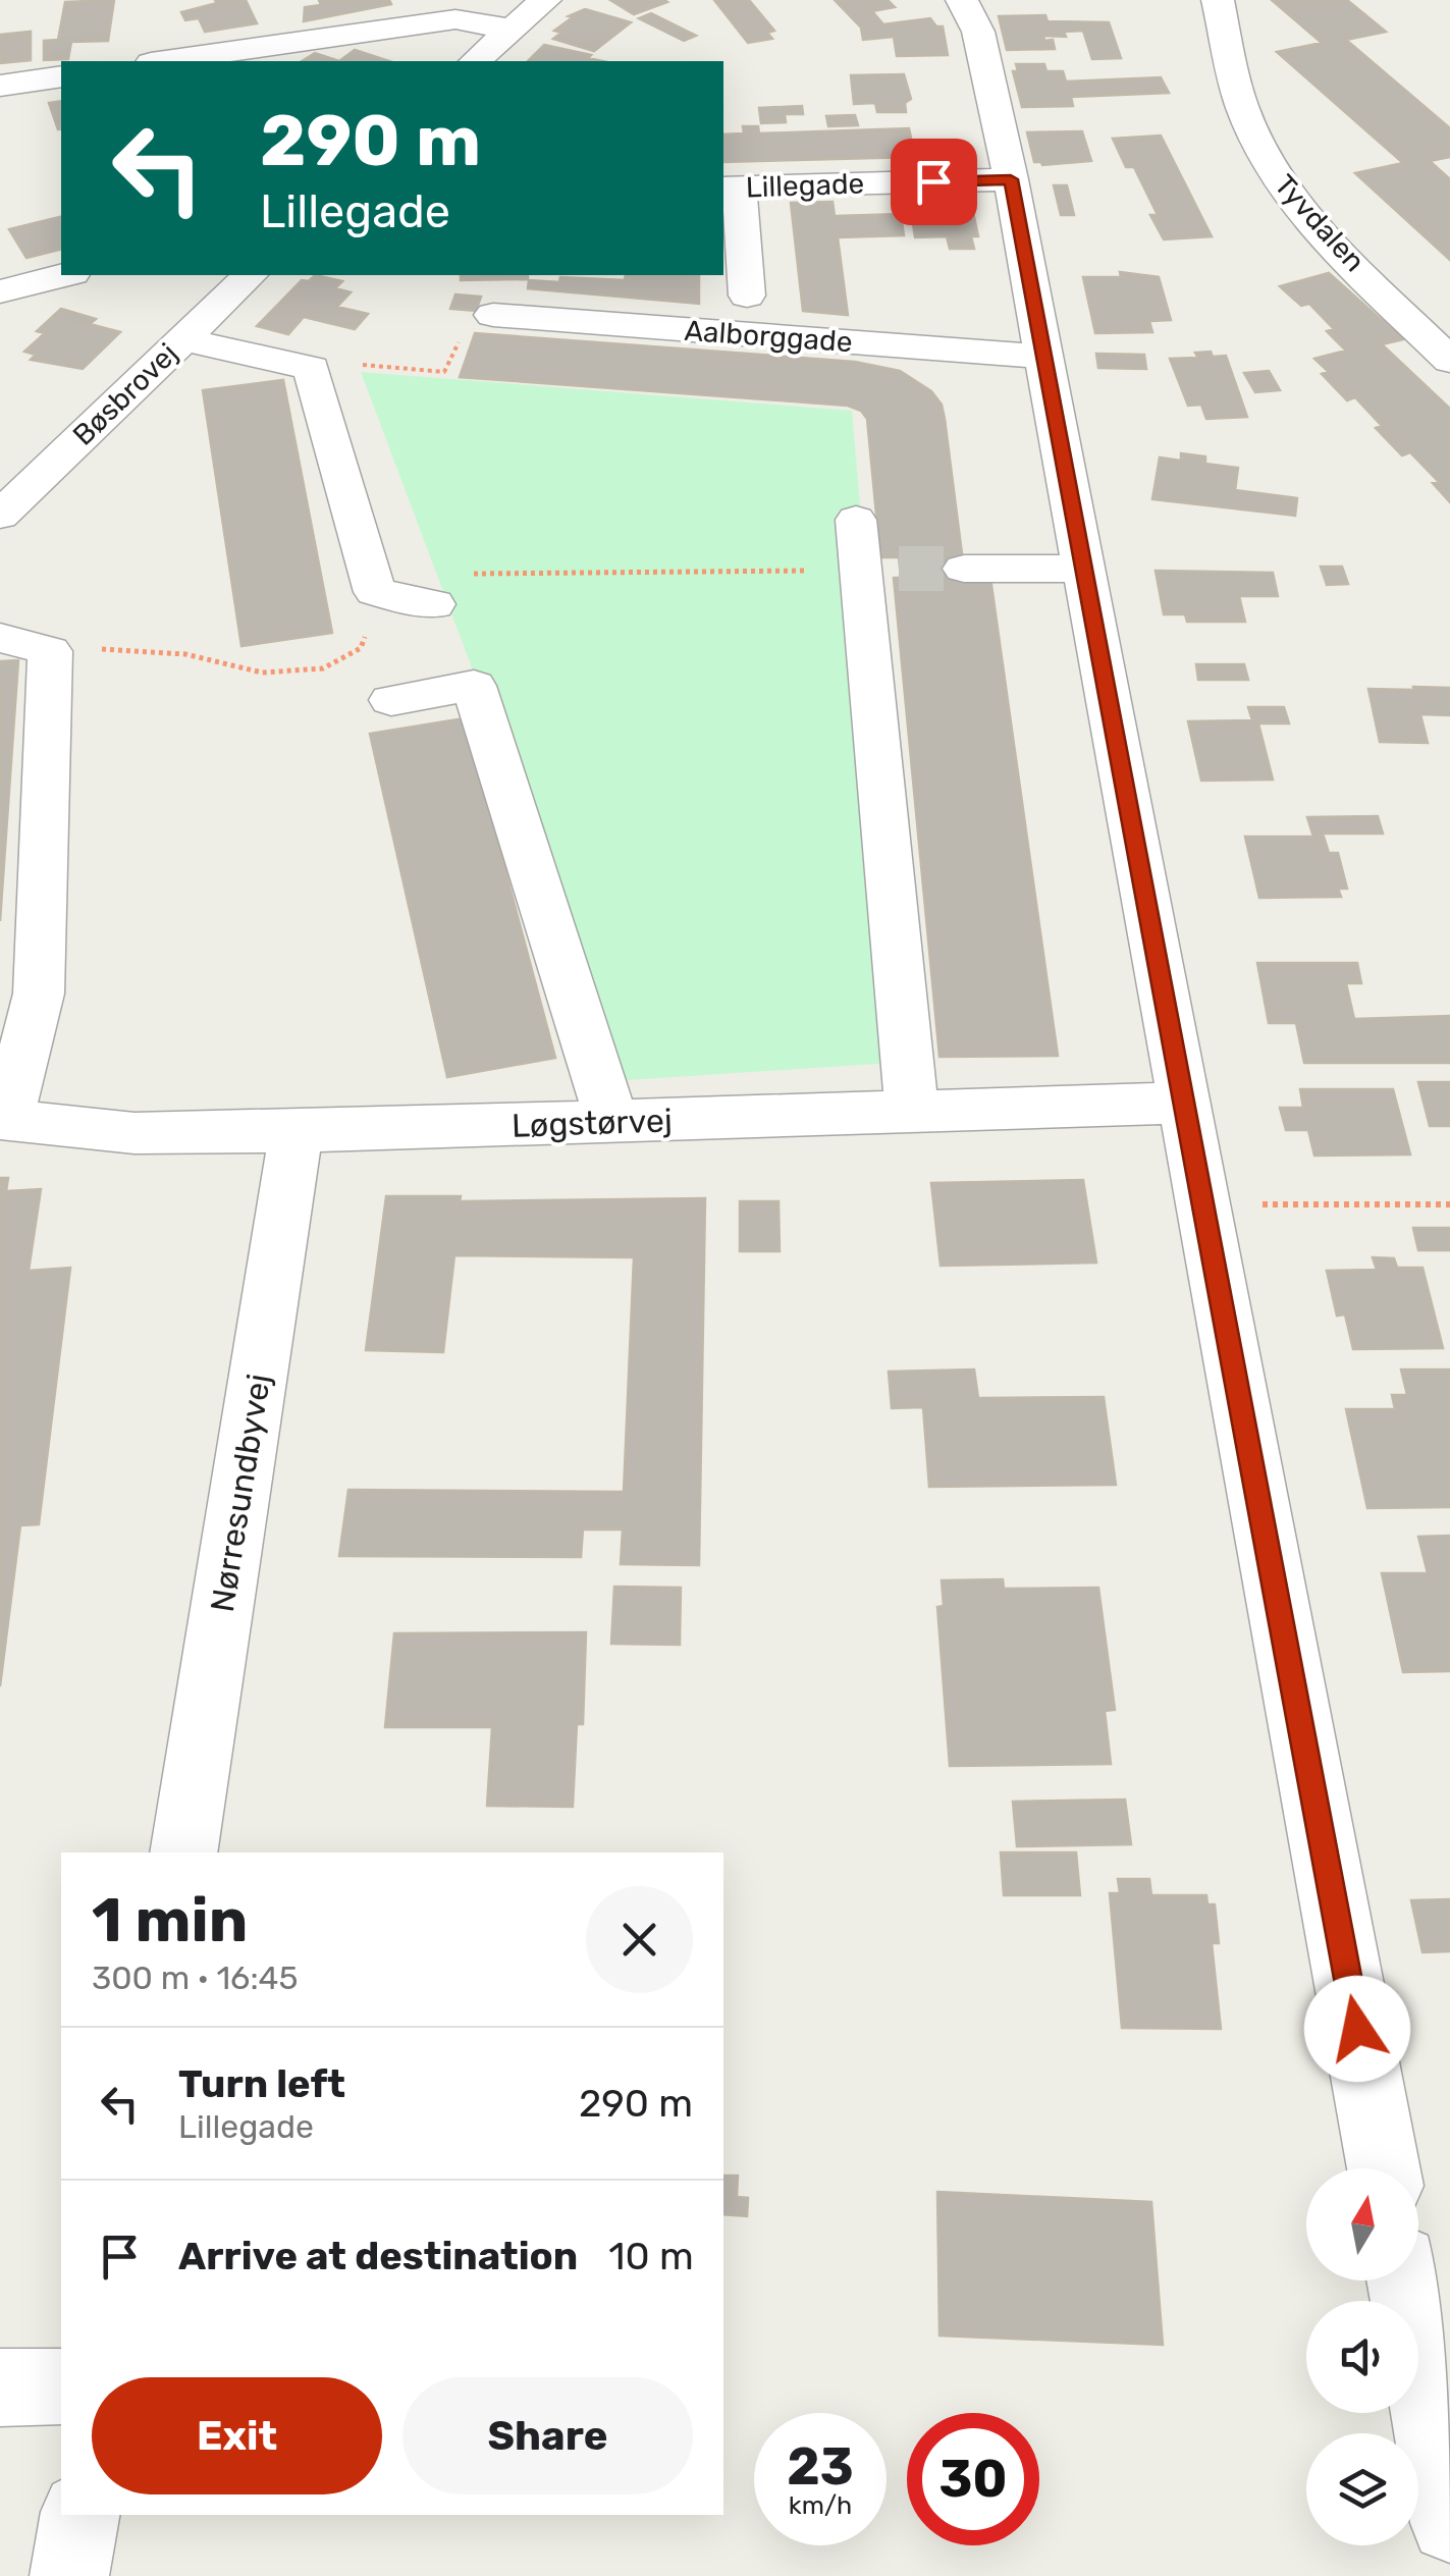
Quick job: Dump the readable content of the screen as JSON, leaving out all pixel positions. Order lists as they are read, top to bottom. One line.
{"streets":{"street":["Lillegade","Tyvdalen","Aalborggade","Bøsbrovej","Løgstørvej","Nørresundbyvej"]},"crossings":[["Løgstørvej","Nørresundbyvej"]],"north":"top","page":{"turn":["290 m","Lillegade"],"heading":["1 min","300 m · 16:45"],"list":[{"name":"Turn left","note":"Lillegade","value":"290 m"},{"name":"Arrive at destination","value":"10 m"}],"buttons":["Exit","Share"],"speed":"23 km/h","limit":"30"}}
